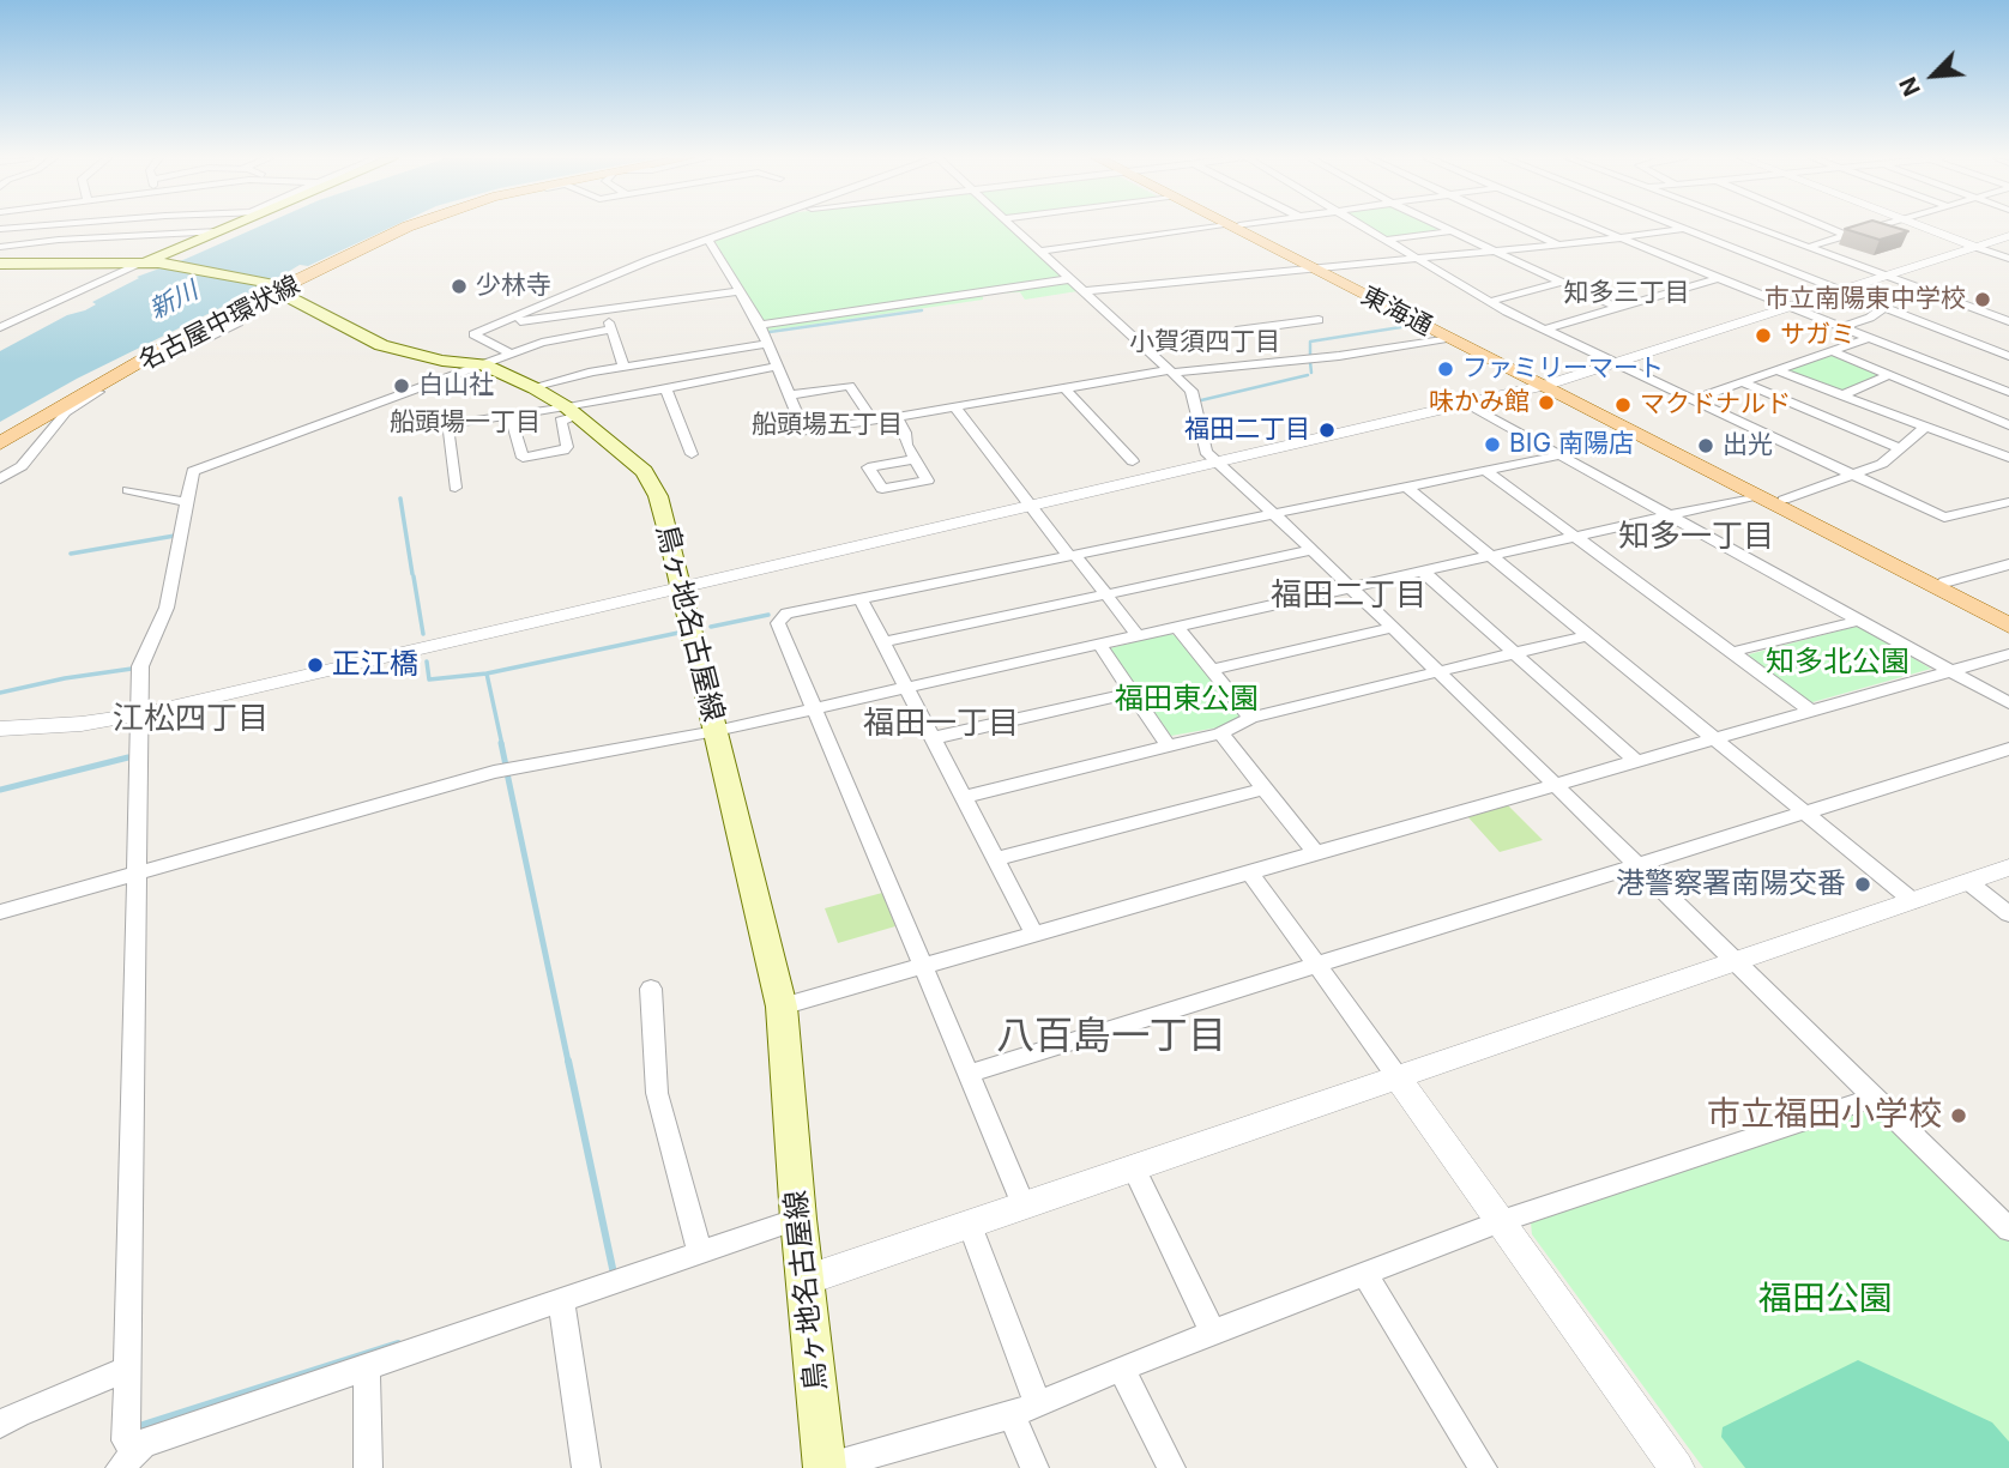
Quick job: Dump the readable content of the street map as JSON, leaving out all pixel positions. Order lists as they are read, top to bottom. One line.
{"streets":{"main road":["東海通","名古屋中環状線","鳥ヶ地名古屋線"]},"crossings":[["名古屋中環状線","鳥ヶ地名古屋線"]],"districts":["知多三丁目","小賀須四丁目","船頭場一丁目","船頭場五丁目","知多一丁目","福田二丁目","江松四丁目","福田一丁目","八百島一丁目"],"water":["新川"],"parks":["知多北公園","福田東公園","福田公園"],"places":["少林寺","市立南陽東中学校","サガミ","ファミリーマート","白山社","味かみ館","マクドナルド","福田二丁目","BIG 南陽店","出光","正江橋","港警察署南陽交番","市立福田小学校"],"north":"bottom left"}
